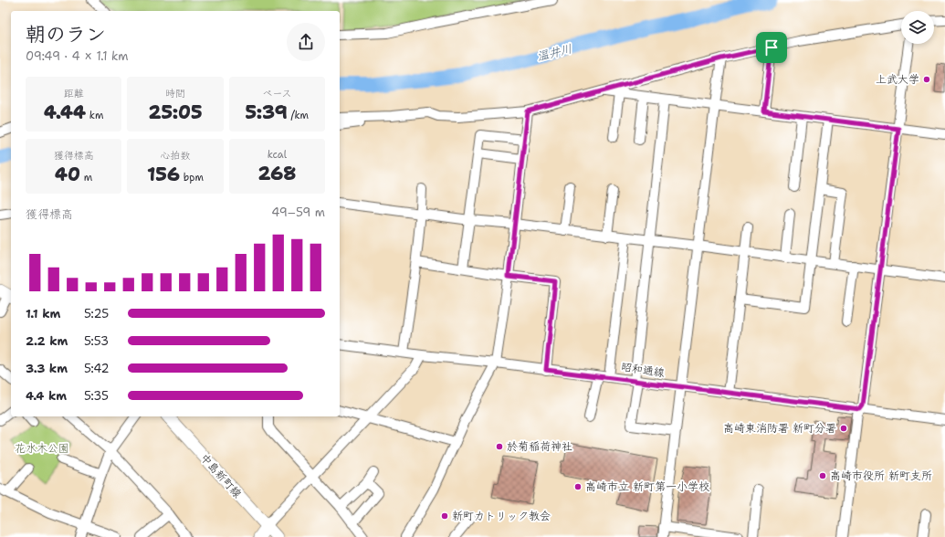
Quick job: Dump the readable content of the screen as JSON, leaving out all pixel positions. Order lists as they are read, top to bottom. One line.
{"streets":{"main road":["中島新町線"],"street":["昭和通線"]},"water":["温井川"],"parks":["花水木公園"],"places":["上武大学","高崎東消防署 新町分署","於菊稲荷神社","高崎市役所 新町支所","高崎市立 新町第一小学校","新町カトリック教会"],"page":{"heading":["朝のラン","09:49 · 4 × 1.1 km"],"stats":[["距離","4.44 km"],["時間","25:05"],["ペース","5:39 /km"],["獲得標高","40 m"],["心拍数","156 bpm"],["kcal","268"]],"chart":["獲得標高","49–59 m"],"list":[{"name":"1.1 km","note":"5:25"},{"name":"2.2 km","note":"5:53"},{"name":"3.3 km","note":"5:42"},{"name":"4.4 km","note":"5:35"}]}}
